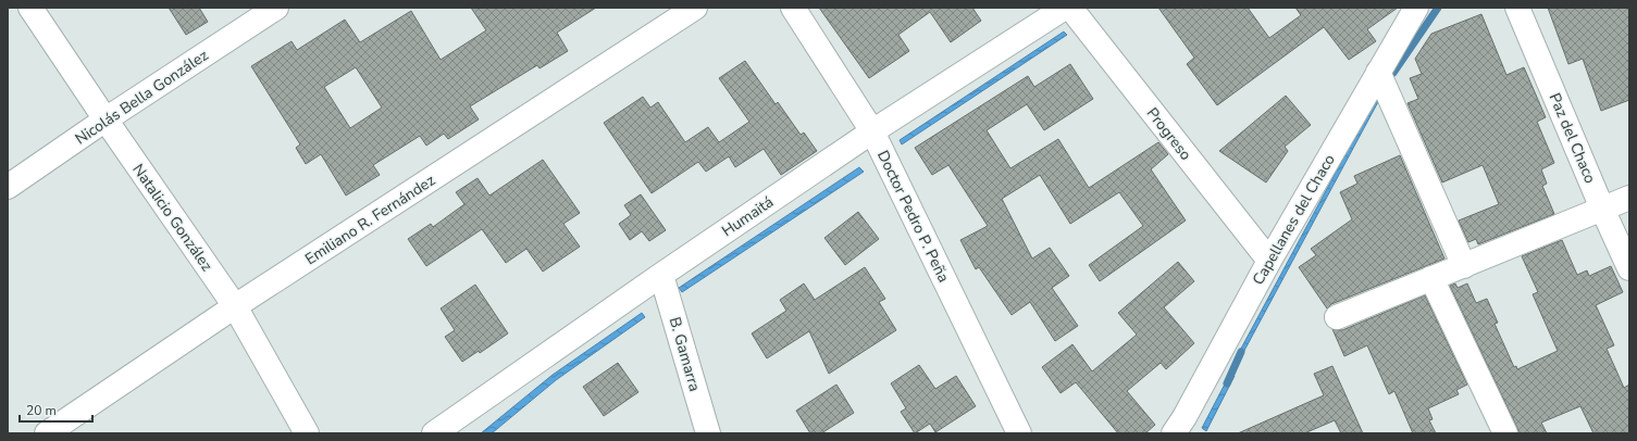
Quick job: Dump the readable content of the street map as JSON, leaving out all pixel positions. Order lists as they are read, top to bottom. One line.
{"streets":{"street":["Nicolás Bella González","Progreso","Paz del Chaco","Humaitá","Doctor Pedro P. Peña","Natalicio González","Emiliano R. Fernández","Capellanes del Chaco","B. Gamarra"]},"crossings":[["Nicolás Bella González","Natalicio González"],["Progreso","Capellanes del Chaco"],["Humaitá","Doctor Pedro P. Peña"],["Humaitá","B. Gamarra"],["Natalicio González","Emiliano R. Fernández"]],"scale_bar":"20 m"}
